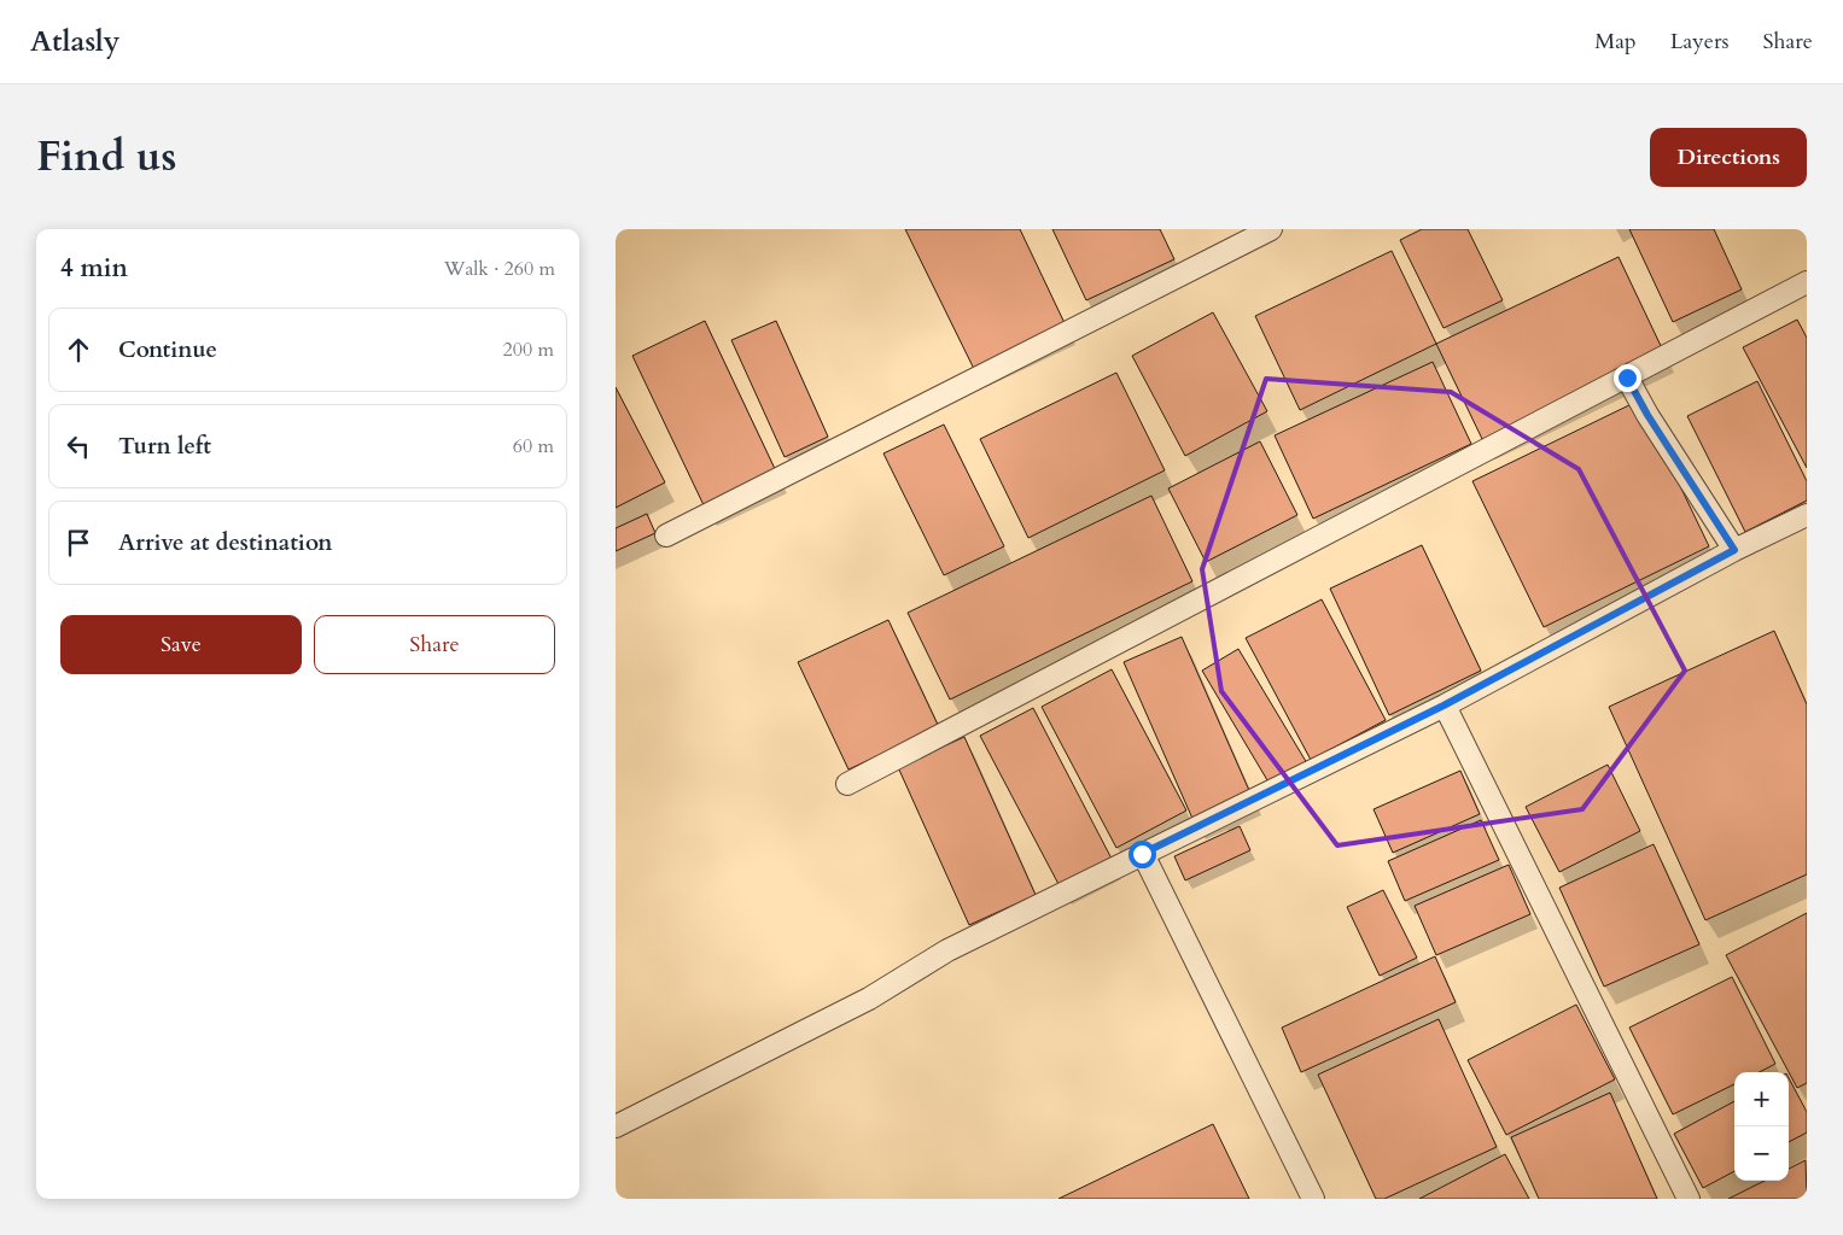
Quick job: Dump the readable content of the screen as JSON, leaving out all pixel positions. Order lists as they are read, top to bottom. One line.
{"page":{"header":"Atlasly","nav":["Map","Layers","Share"],"title":"Find us","buttons":["Directions",["Save","Share"]],"heading":["4 min","Walk · 260 m"],"list":[["Continue","200 m"],["Turn left","60 m"],"Arrive at destination"],"map_buttons":["+","−"]}}
